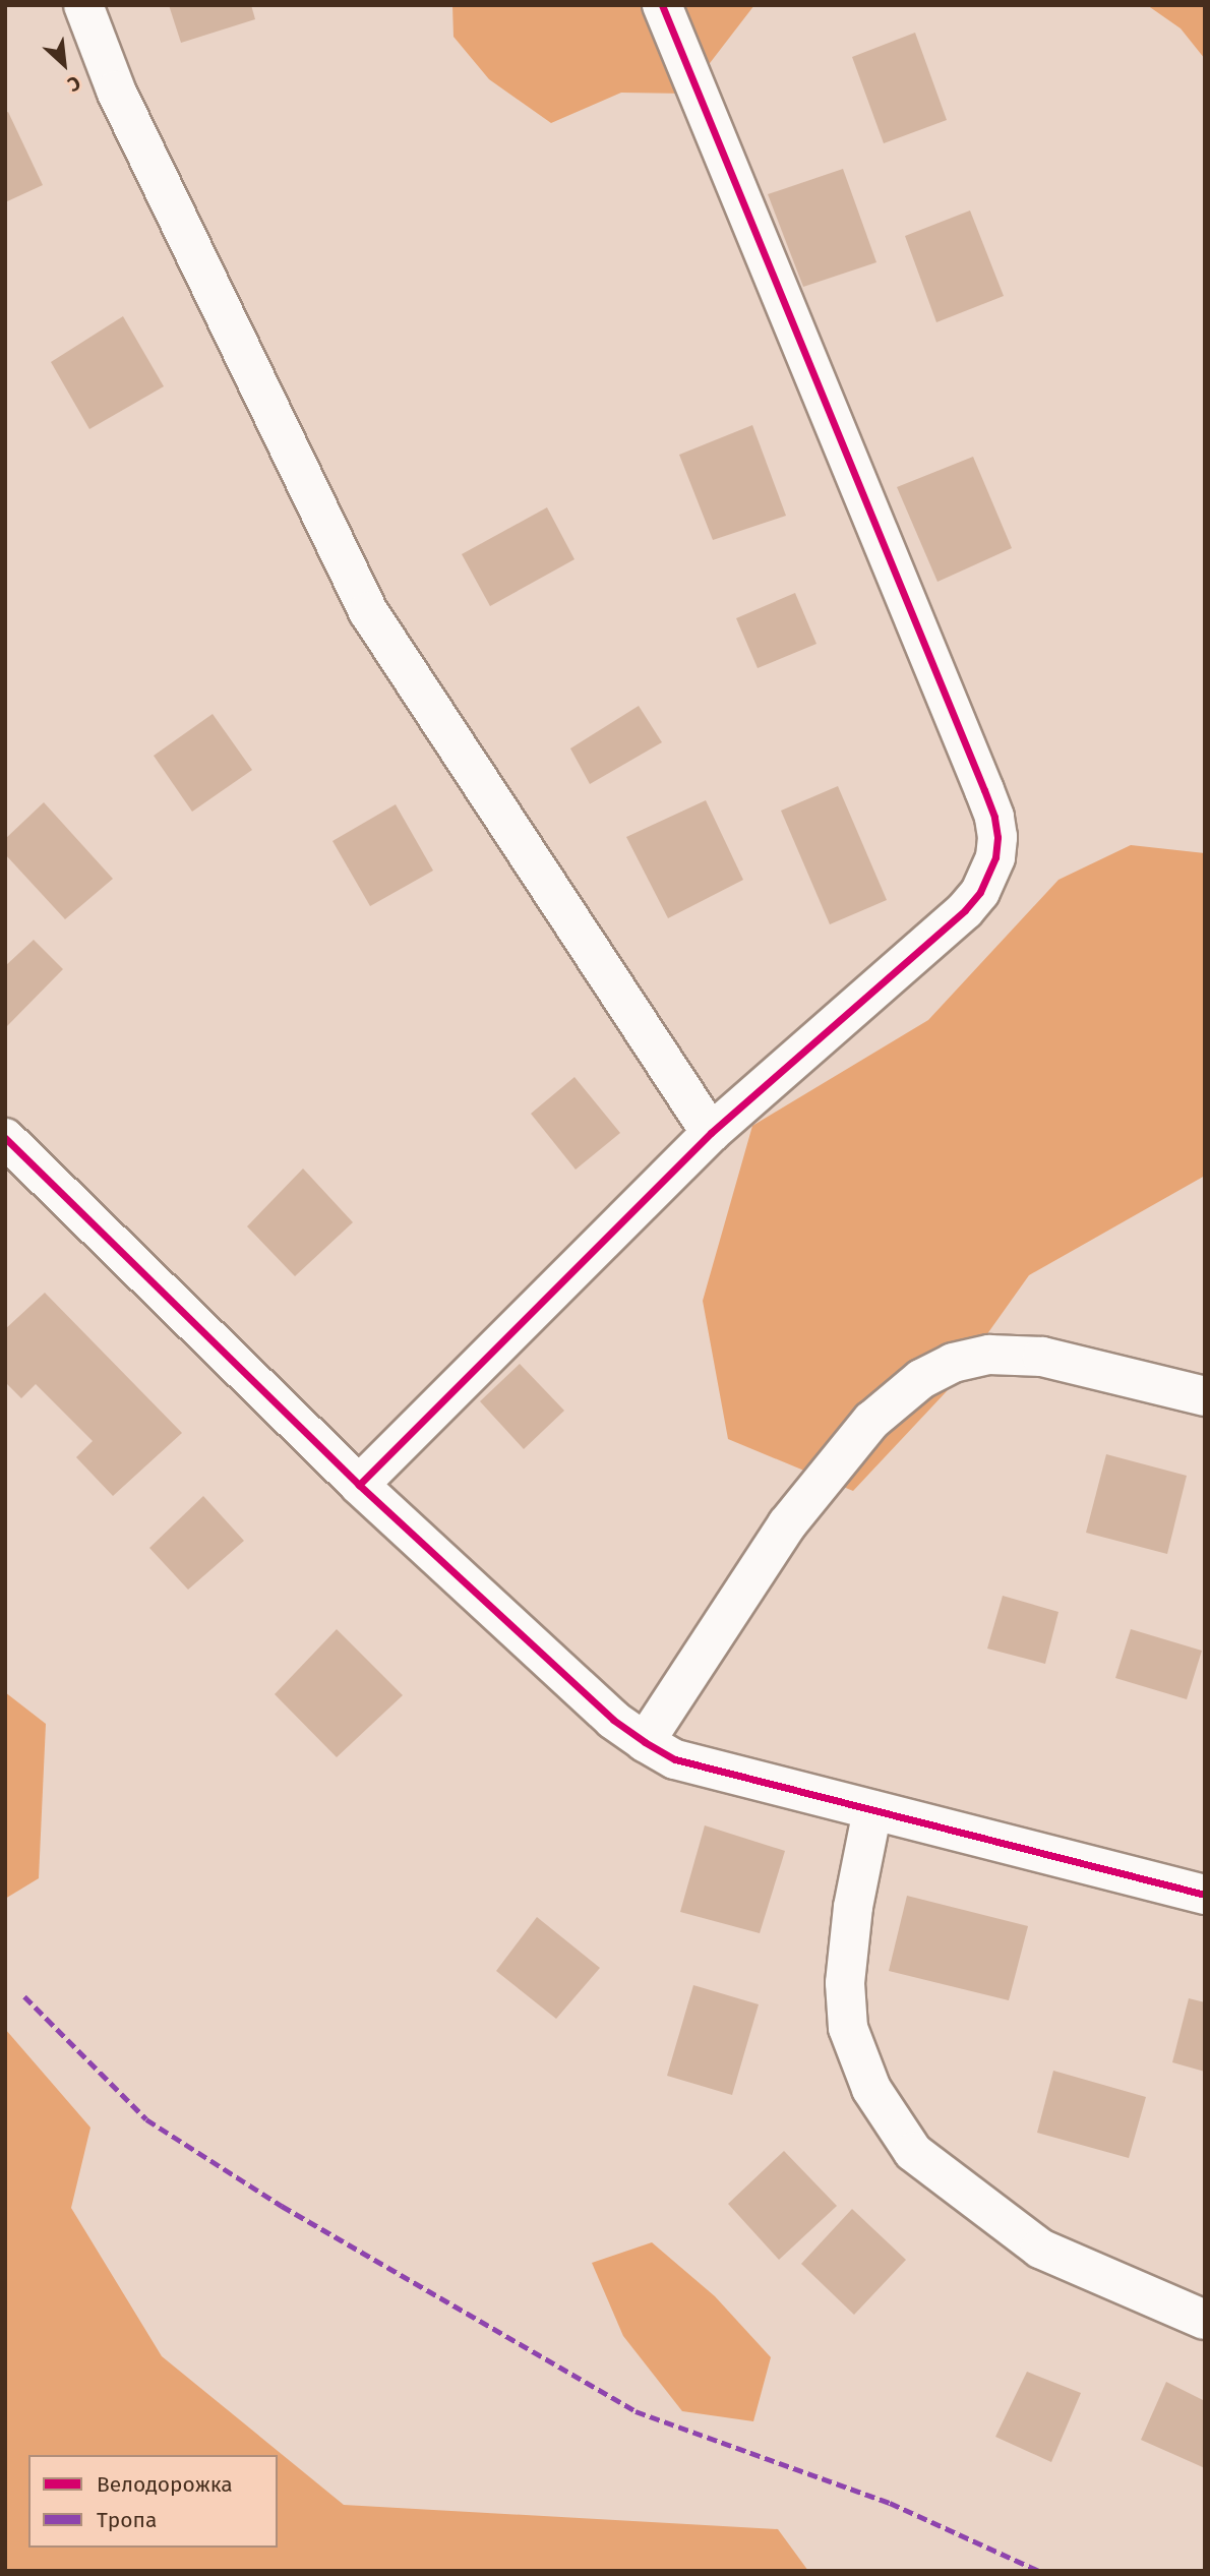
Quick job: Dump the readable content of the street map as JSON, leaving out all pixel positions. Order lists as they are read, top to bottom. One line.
{"legend":["Велодорожка","Тропа"],"north":"bottom right"}
